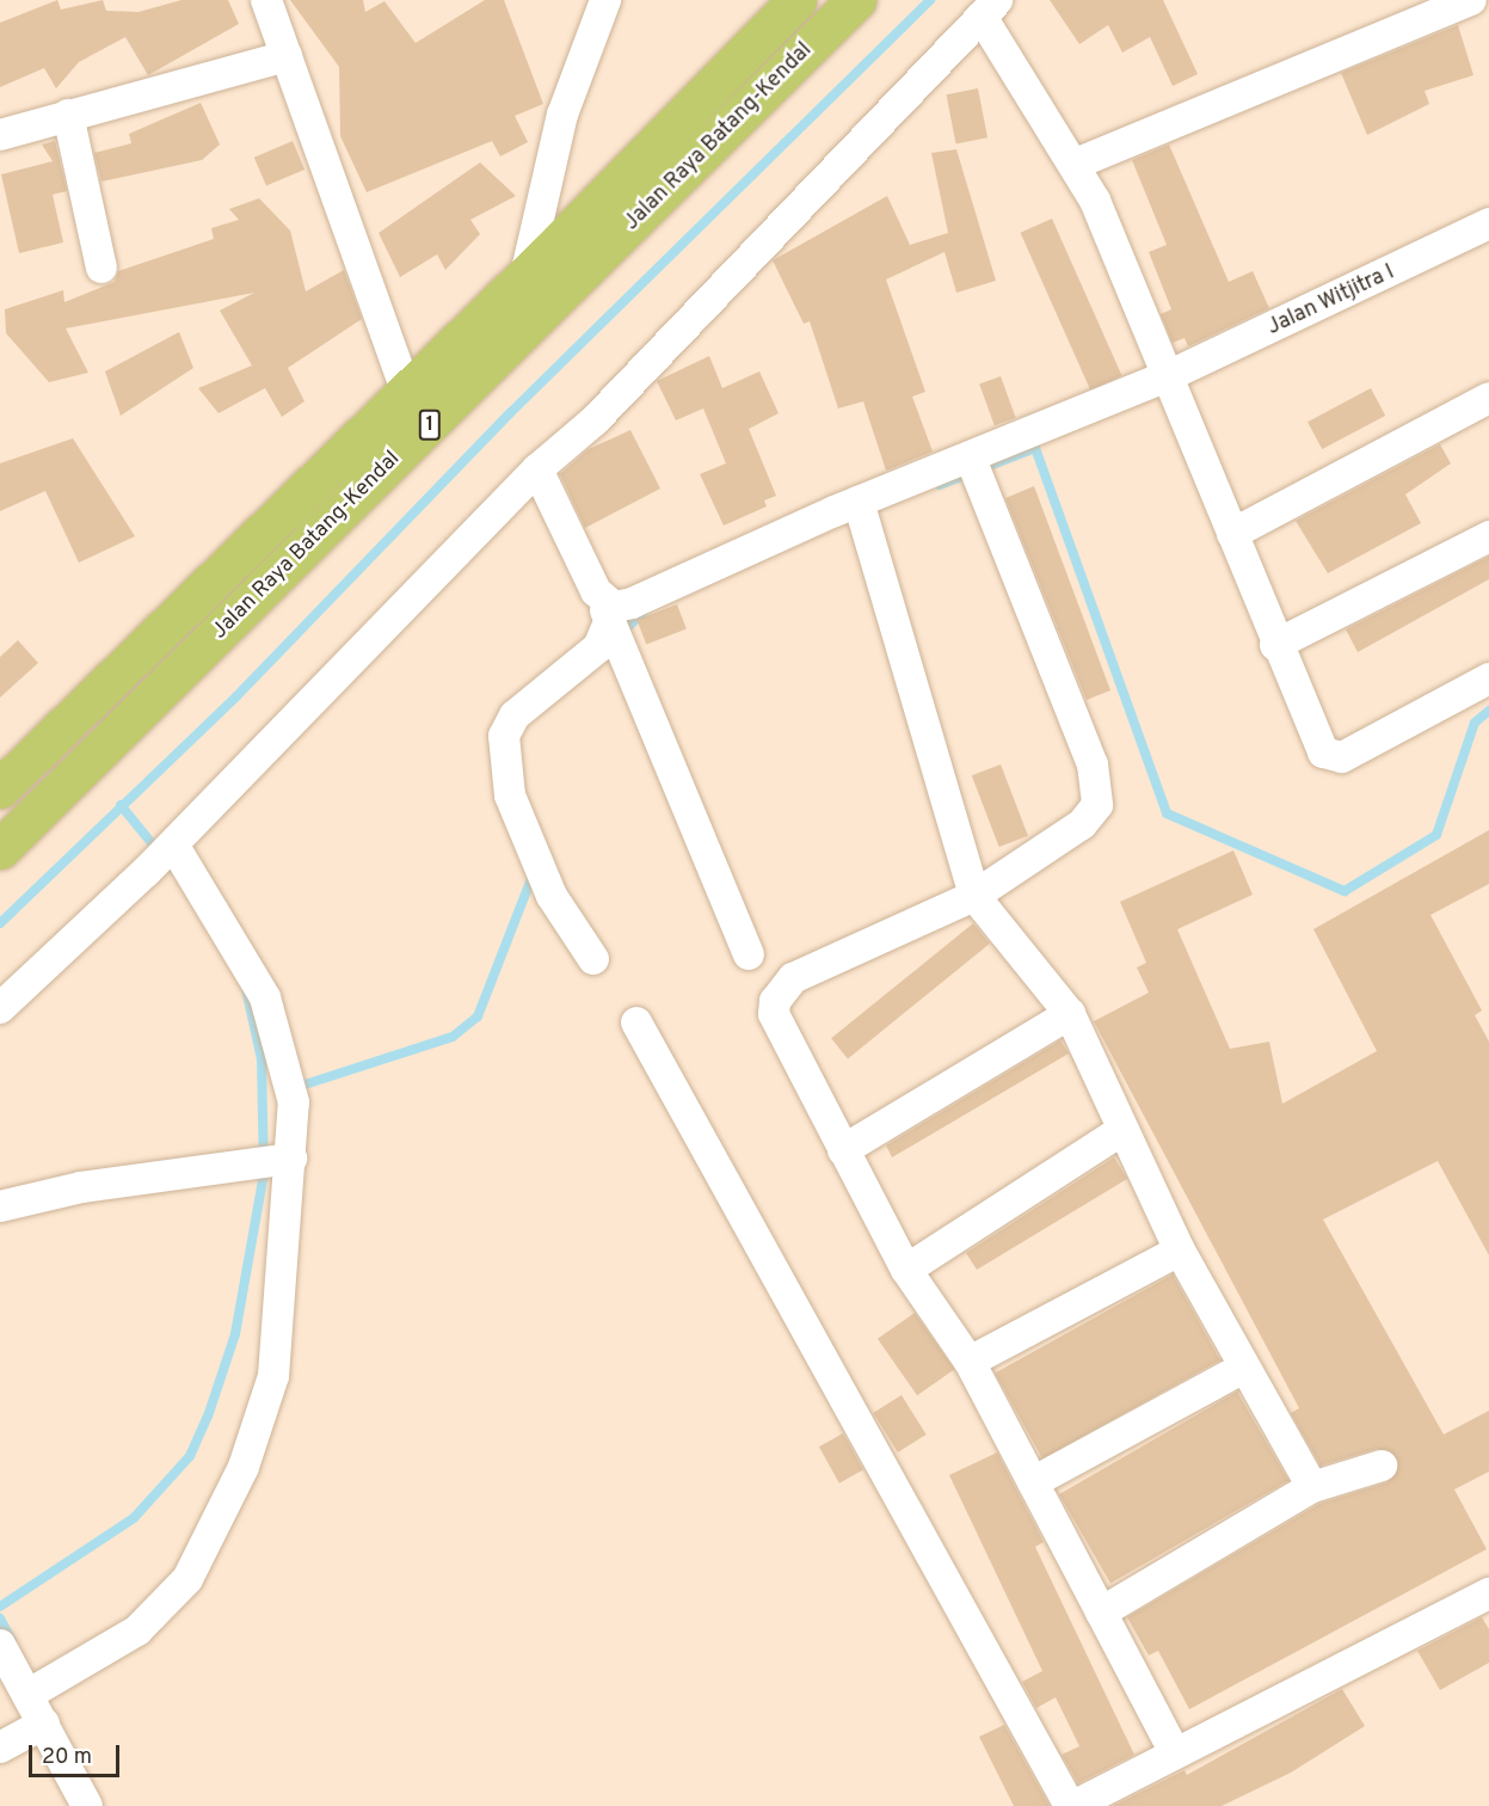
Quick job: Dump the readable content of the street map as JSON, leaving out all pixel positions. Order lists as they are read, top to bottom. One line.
{"streets":{"highway":["Jalan Raya Batang-Kendal","1"],"street":["Jalan Witjitra I"]},"scale_bar":"20 m"}
